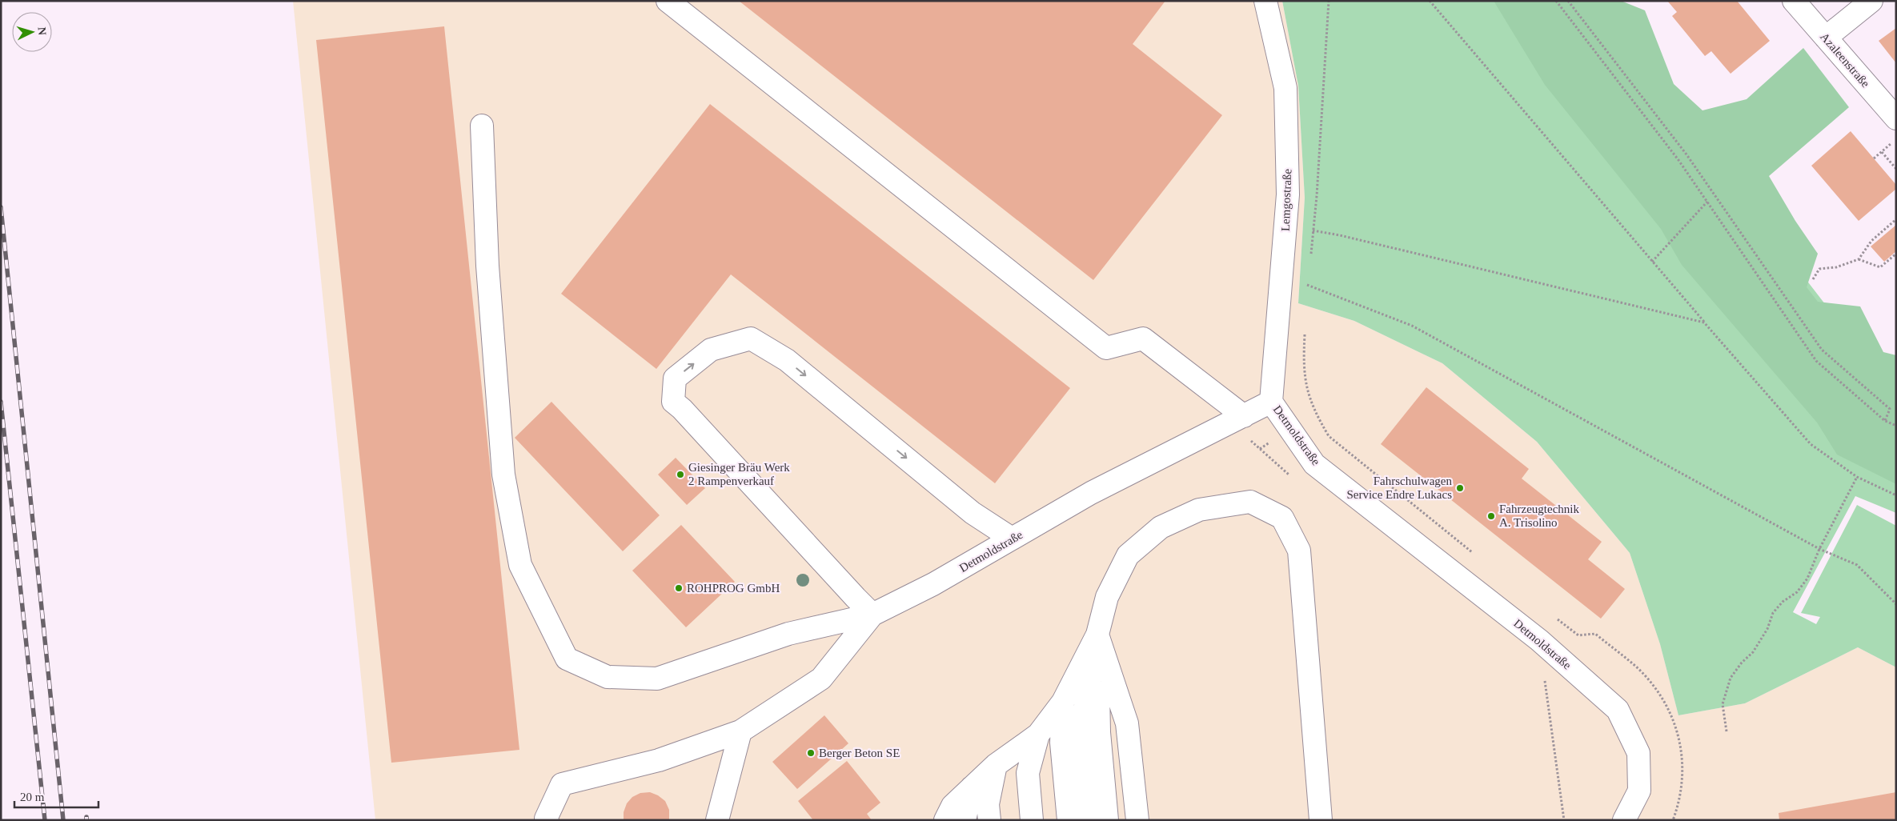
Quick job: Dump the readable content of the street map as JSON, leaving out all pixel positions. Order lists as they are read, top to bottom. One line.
{"streets":{"street":["Azaleenstraße","Lemgostraße","Detmoldstraße"]},"crossings":[["Lemgostraße","Detmoldstraße"]],"places":["Giesinger Bräu Werk 2 Rampenverkauf","Fahrschulwagen Service Endre Lukacs","Fahrzeugtechnik A. Trisolino","ROHPROG GmbH","Berger Beton SE"],"scale_bar":"20 m","north":"right"}
